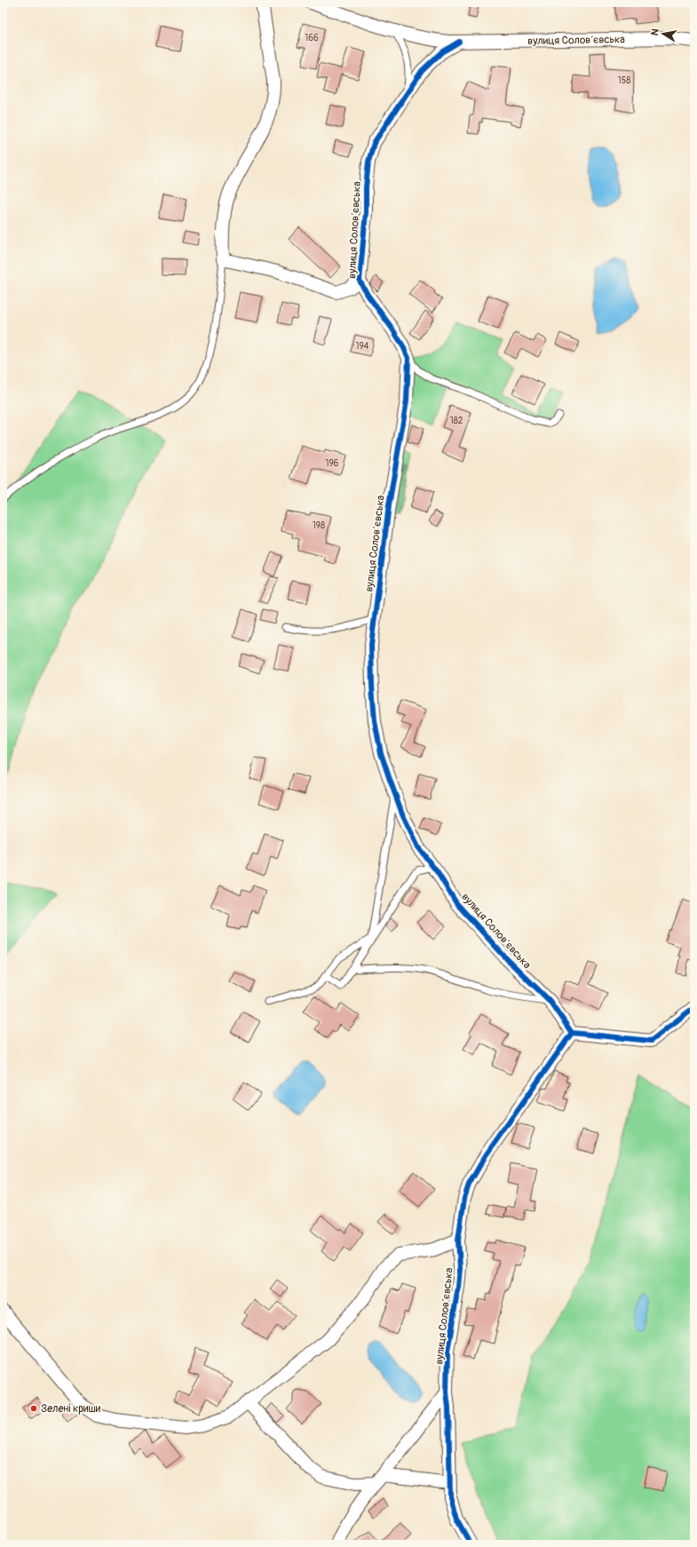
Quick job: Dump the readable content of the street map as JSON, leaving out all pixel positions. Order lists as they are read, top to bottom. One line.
{"streets":{"street":["вулиця Соловʼєвська"]},"places":["Зелені криши"],"house_numbers":["166","158","194","182","196","198"],"north":"left"}
